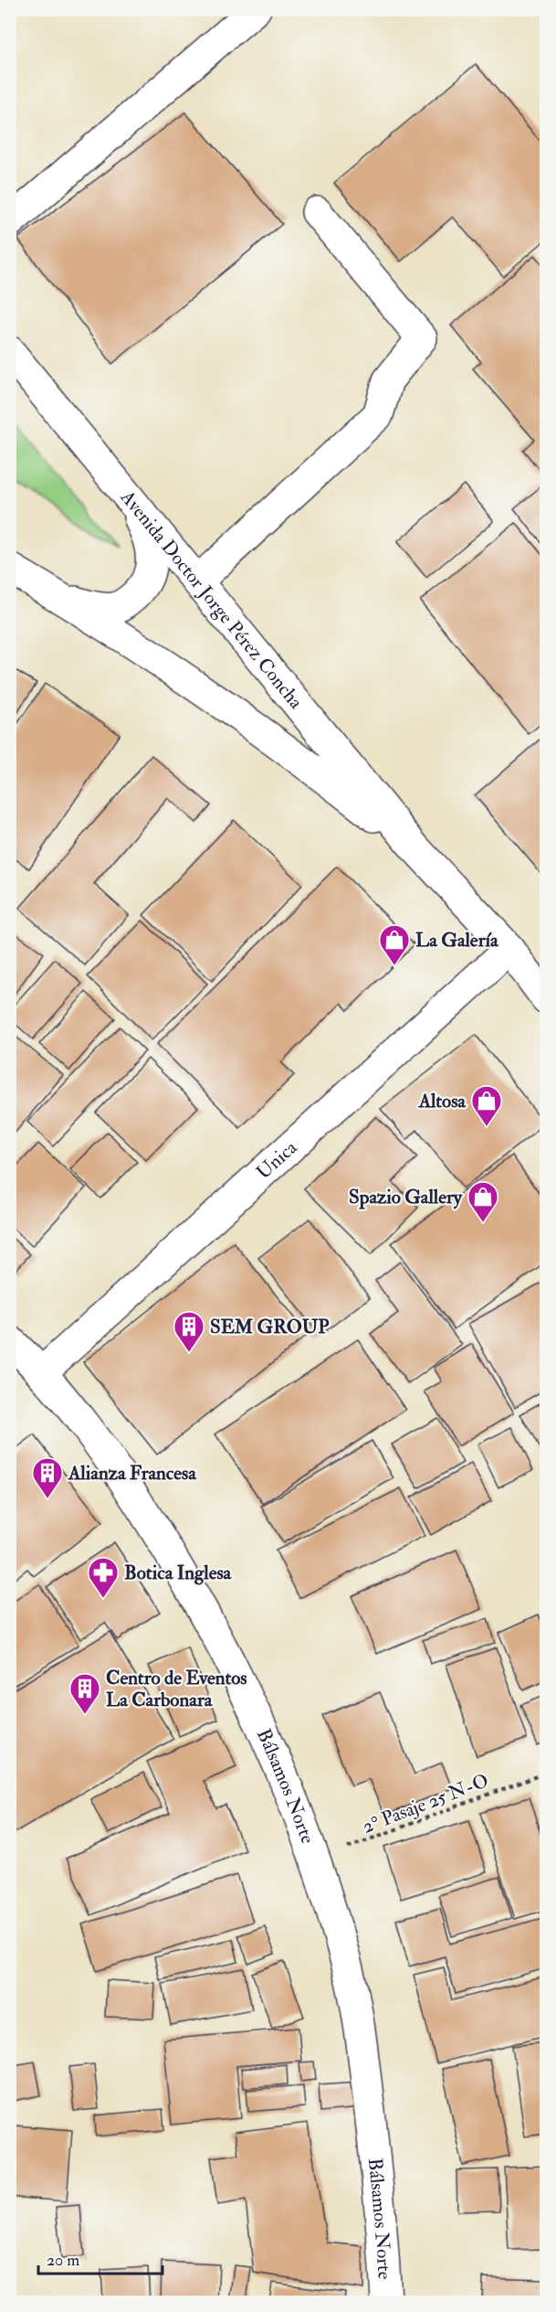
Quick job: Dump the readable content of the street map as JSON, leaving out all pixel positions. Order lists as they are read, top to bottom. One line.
{"streets":{"street":["Avenida Doctor Jorge Pérez Concha","Unica","Bálsamos Norte"],"path":["2° Pasaje 25 N-O"]},"crossings":[["Avenida Doctor Jorge Pérez Concha","Unica"],["Unica","Bálsamos Norte"],["Bálsamos Norte","2° Pasaje 25 N-O"]],"places":{"shop":["La Galería","Altosa","Spazio Gallery"],"building":["SEM GROUP","Alianza Francesa","Centro de Eventos La Carbonara"],"pharmacy":["Botica Inglesa"]},"scale_bar":"20 m"}
